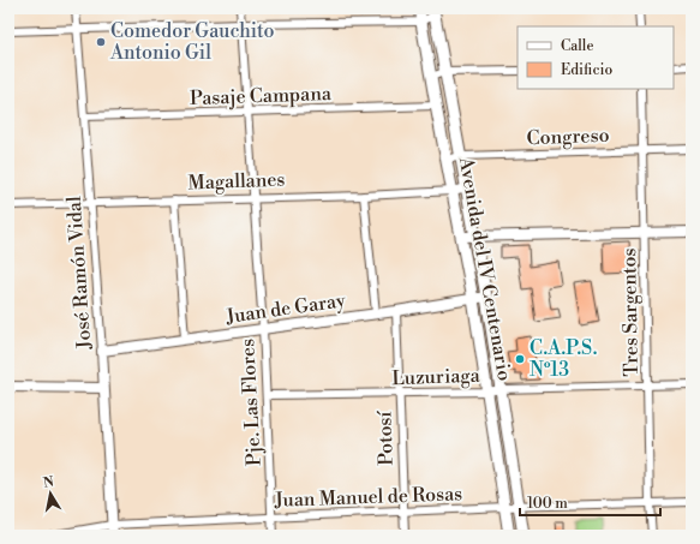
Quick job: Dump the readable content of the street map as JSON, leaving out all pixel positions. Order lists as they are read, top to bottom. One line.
{"streets":{"main road":["Avenida del IV Centenario"],"street":["Pasaje Campana","Congreso","Magallanes","José Ramón Vidal","Juan de Garay","Tres Sargentos","Luzuriaga","Pje. Las Flores","Potosí","Juan Manuel de Rosas"]},"crossings":[["Pasaje Campana","Avenida del IV Centenario"],["Pasaje Campana","José Ramón Vidal"],["Pasaje Campana","Pje. Las Flores"],["Congreso","Avenida del IV Centenario"],["Congreso","Tres Sargentos"],["Magallanes","Avenida del IV Centenario"],["Magallanes","José Ramón Vidal"],["Magallanes","Pje. Las Flores"],["Avenida del IV Centenario","Juan de Garay"],["Avenida del IV Centenario","Luzuriaga"],["Avenida del IV Centenario","Juan Manuel de Rosas"],["José Ramón Vidal","Juan de Garay"],["José Ramón Vidal","Juan Manuel de Rosas"],["Juan de Garay","Pje. Las Flores"],["Juan de Garay","Potosí"],["Tres Sargentos","Luzuriaga"],["Tres Sargentos","Juan Manuel de Rosas"],["Luzuriaga","Pje. Las Flores"],["Luzuriaga","Potosí"],["Pje. Las Flores","Juan Manuel de Rosas"],["Potosí","Juan Manuel de Rosas"]],"places":["Comedor Gauchito Antonio Gil","C.A.P.S. Nº13"],"legend":["Calle","Edificio"],"scale_bar":"100 m","north":"top"}
